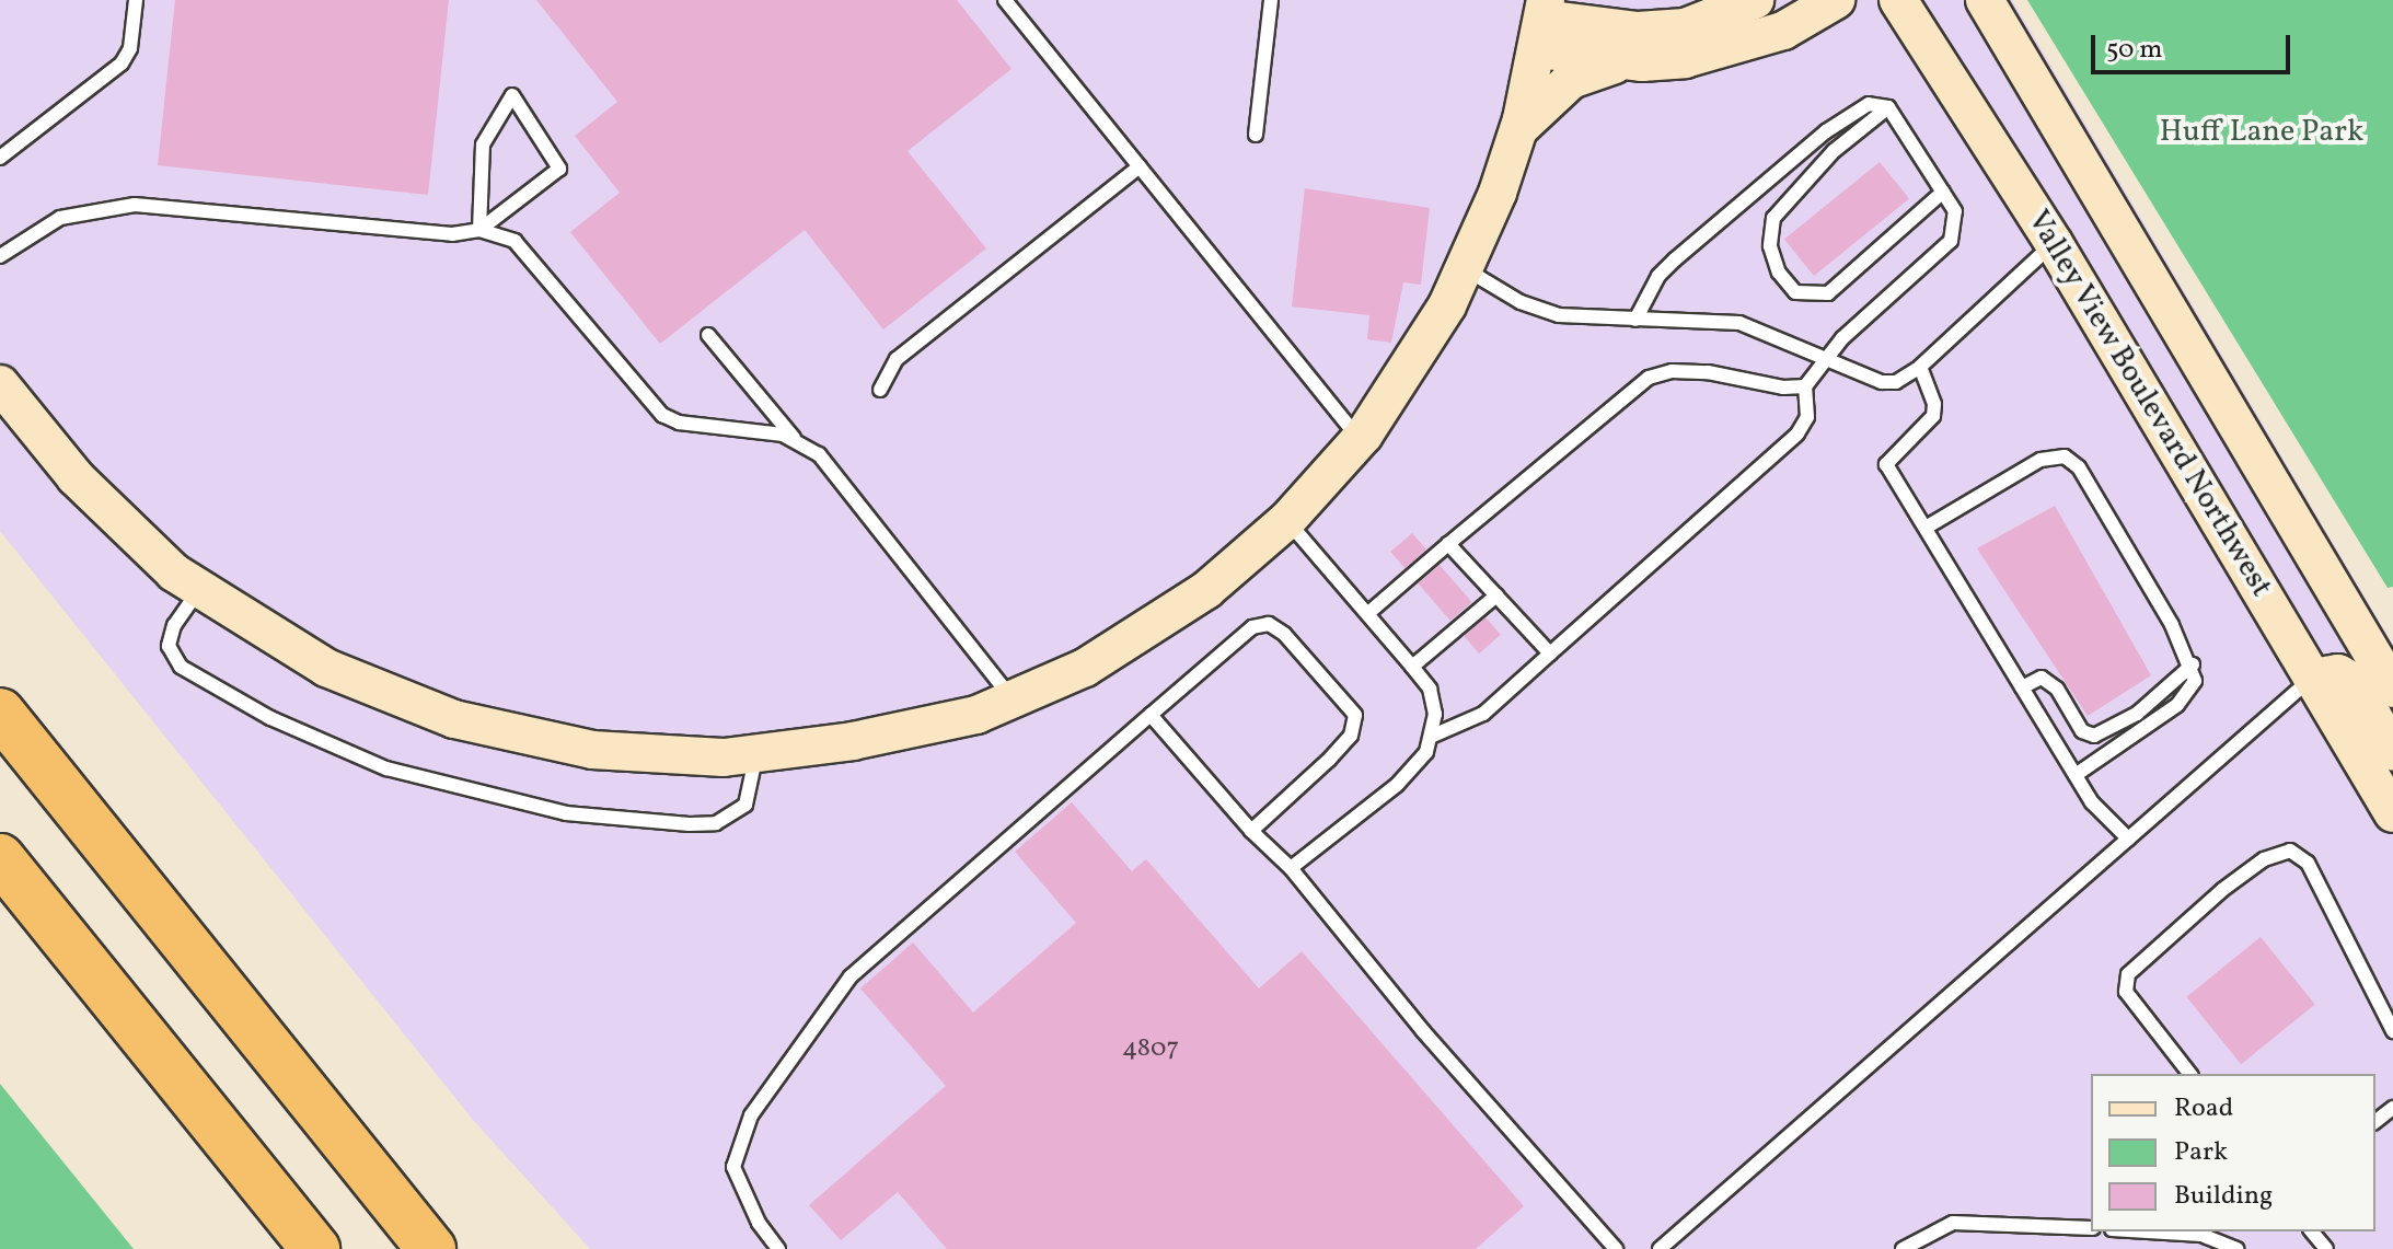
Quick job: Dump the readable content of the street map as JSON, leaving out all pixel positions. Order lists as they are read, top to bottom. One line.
{"streets":{"street":["Valley View Boulevard Northwest"]},"parks":["Huff Lane Park"],"house_numbers":["4807"],"legend":["Road","Park","Building"],"scale_bar":"50 m"}
